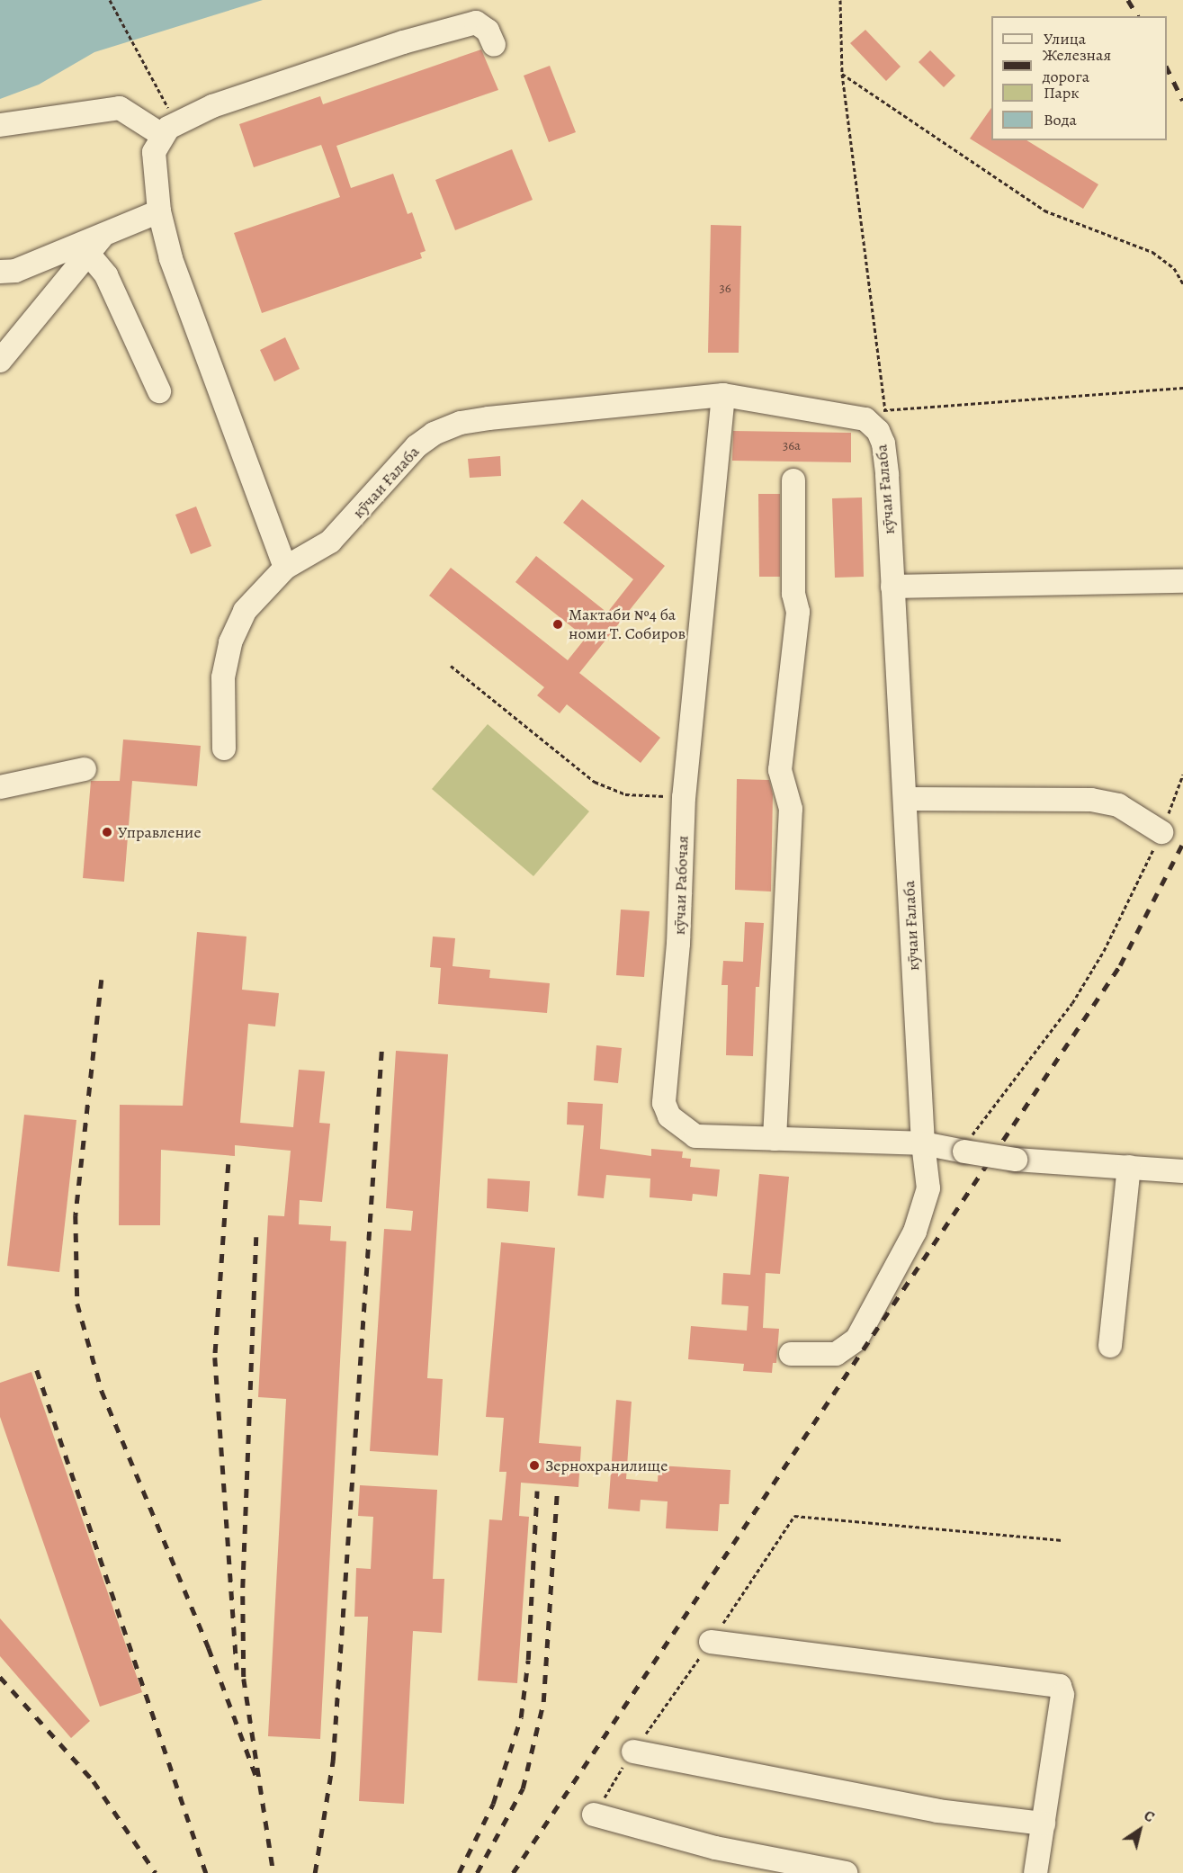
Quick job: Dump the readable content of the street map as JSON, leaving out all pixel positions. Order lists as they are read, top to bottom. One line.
{"streets":{"street":["кӯчаи Ғалаба","кӯчаи Рабочая"]},"crossings":[["кӯчаи Ғалаба","кӯчаи Рабочая"]],"places":["Мактаби №4 ба номи Т. Собиров","Управление","Зернохранилище"],"house_numbers":["36","36а"],"legend":["Улица","Железная дорога","Парк","Вода"],"north":"top right"}
